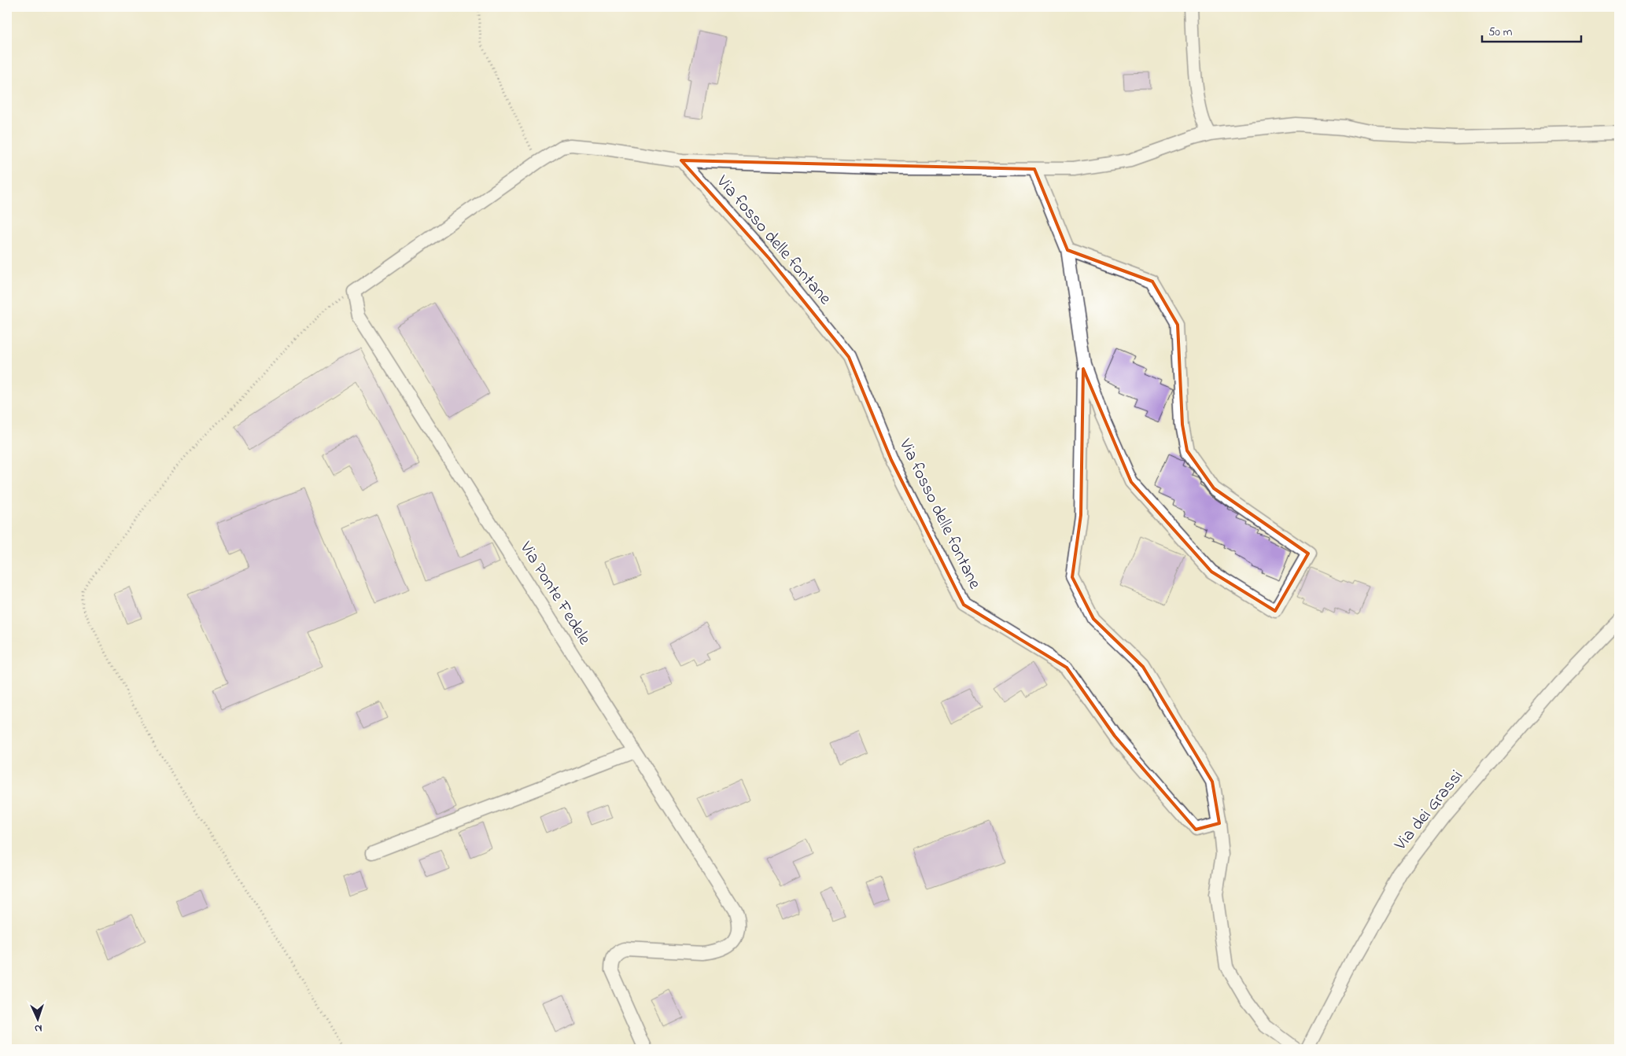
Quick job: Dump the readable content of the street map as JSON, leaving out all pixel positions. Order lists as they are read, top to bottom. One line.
{"streets":{"street":["Via fosso delle fontane","Via Ponte Fedele","Via dei Grassi"]},"scale_bar":"50 m","north":"bottom"}
